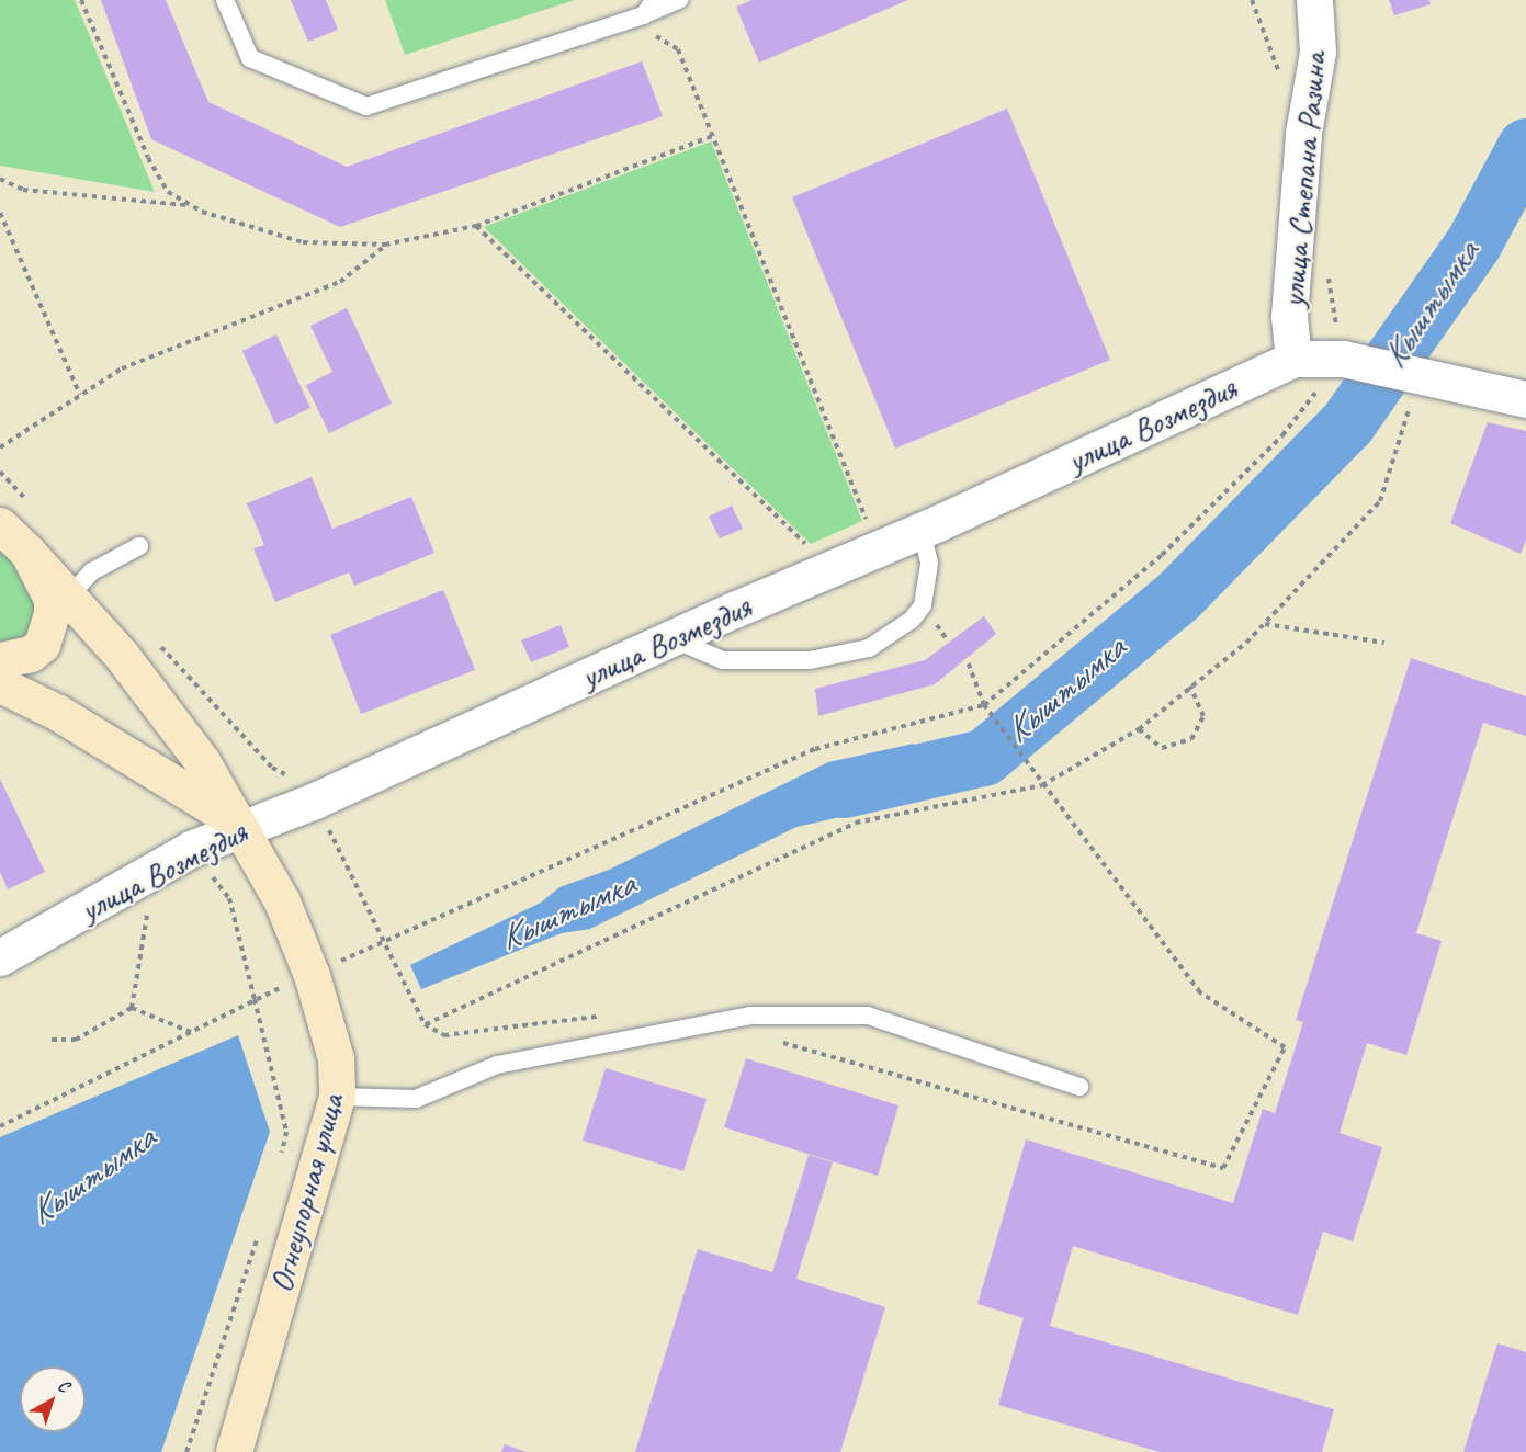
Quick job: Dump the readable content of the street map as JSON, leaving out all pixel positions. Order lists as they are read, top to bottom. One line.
{"streets":{"main road":["Огнеупорная улица"],"street":["улица Степана Разина","улица Возмездия"]},"crossings":[["улица Степана Разина","улица Возмездия"],["улица Возмездия","Огнеупорная улица"]],"water":["Кыштымка"],"north":"top right"}
